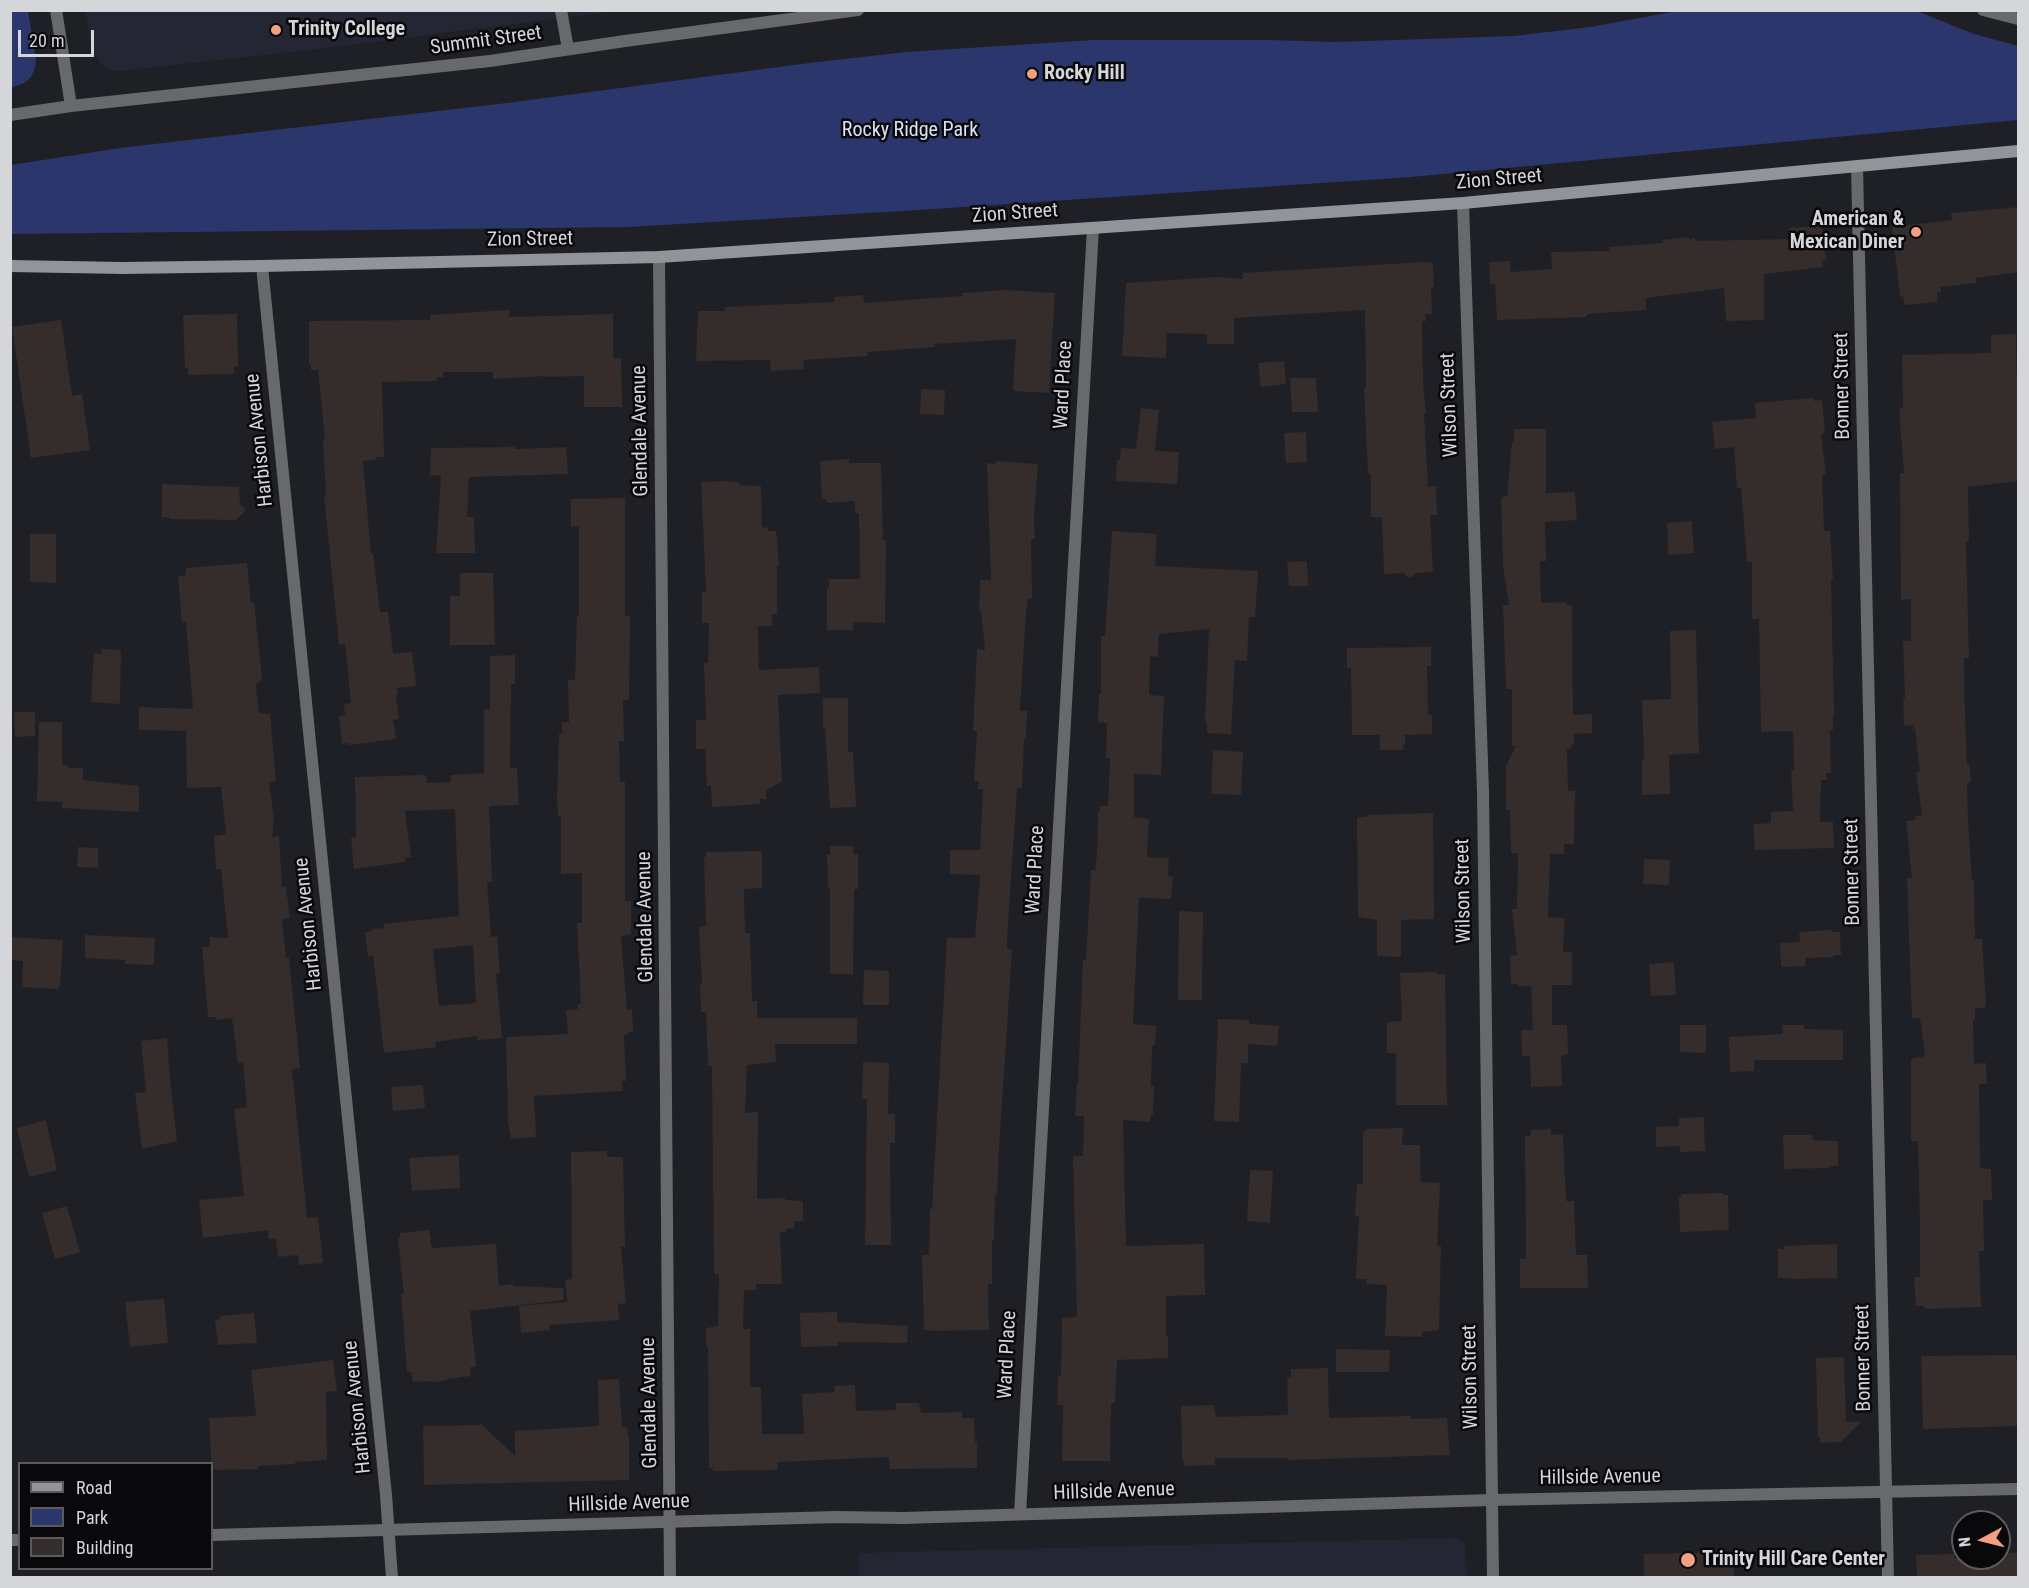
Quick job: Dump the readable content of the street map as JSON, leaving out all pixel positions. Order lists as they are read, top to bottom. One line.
{"streets":{"main road":["Zion Street"],"street":["Summit Street","Ward Place","Bonner Street","Wilson Street","Glendale Avenue","Harbison Avenue","Hillside Avenue"]},"crossings":[["Zion Street","Ward Place"],["Zion Street","Bonner Street"],["Zion Street","Wilson Street"],["Zion Street","Glendale Avenue"],["Zion Street","Harbison Avenue"],["Ward Place","Hillside Avenue"],["Bonner Street","Hillside Avenue"],["Wilson Street","Hillside Avenue"],["Glendale Avenue","Hillside Avenue"],["Harbison Avenue","Hillside Avenue"]],"parks":["Rocky Ridge Park"],"places":["Trinity College","Rocky Hill","American & Mexican Diner","Trinity Hill Care Center"],"legend":["Road","Park","Building"],"scale_bar":"20 m","north":"left"}
